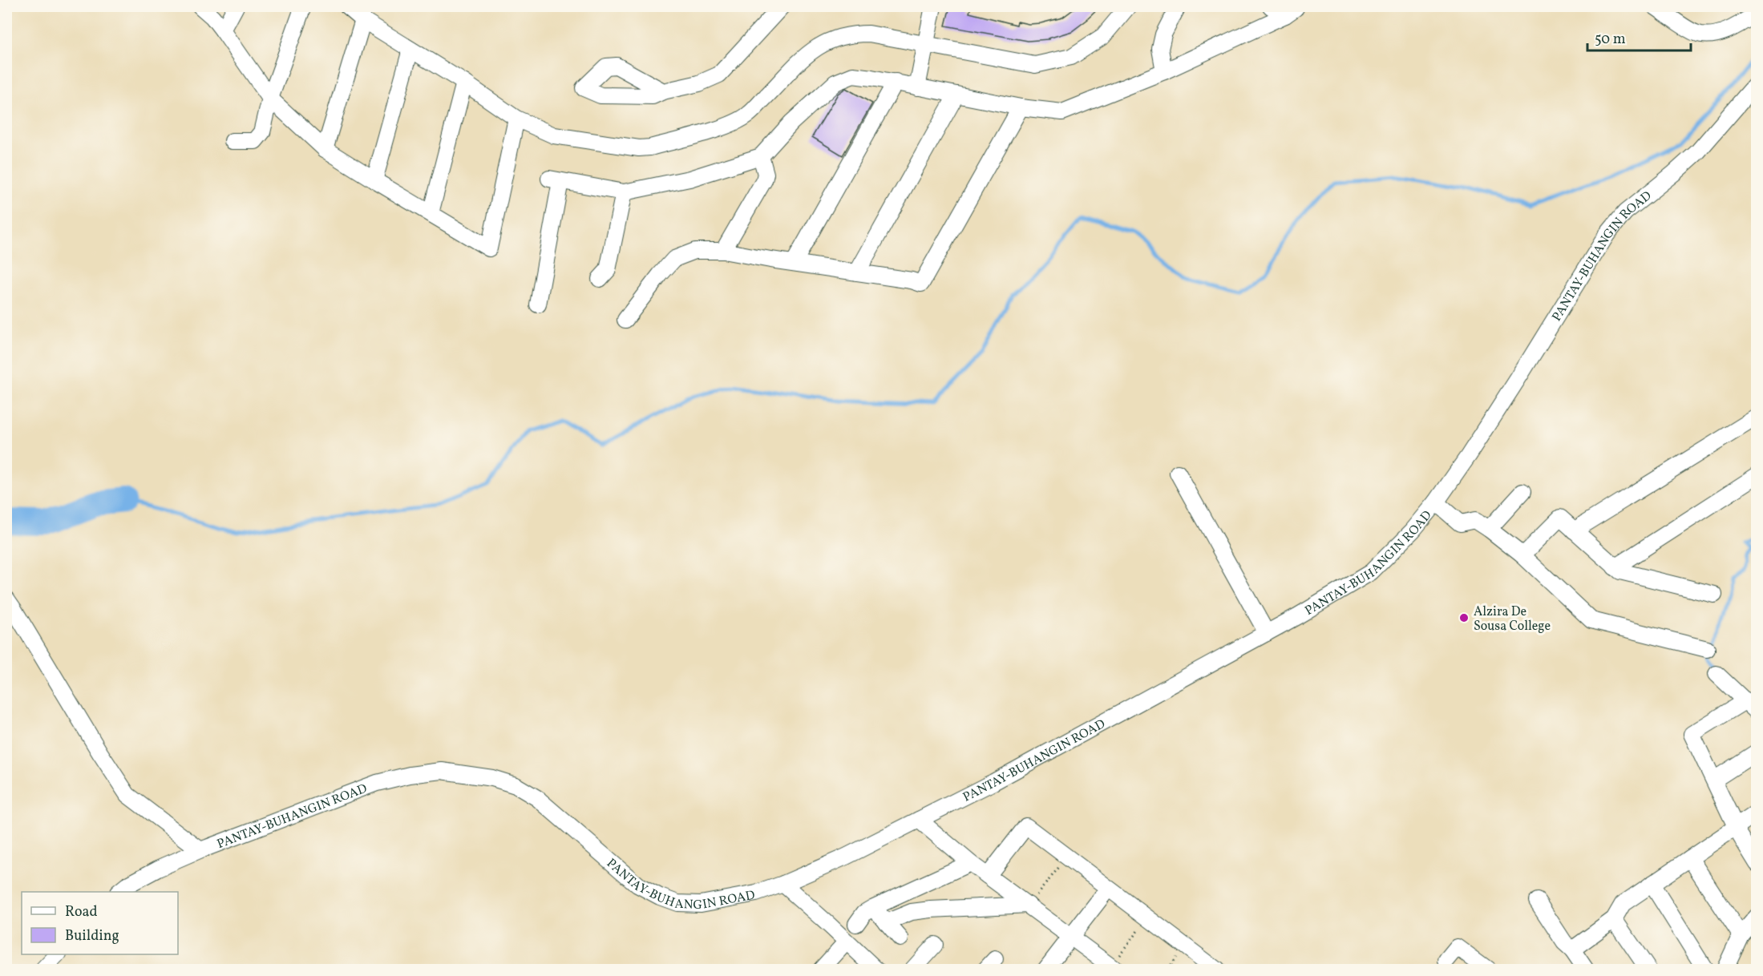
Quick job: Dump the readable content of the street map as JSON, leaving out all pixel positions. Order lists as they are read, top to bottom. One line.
{"streets":{"street":["PANTAY-BUHANGIN ROAD"]},"places":["Alzira De Sousa College"],"legend":["Road","Building"],"scale_bar":"50 m"}
